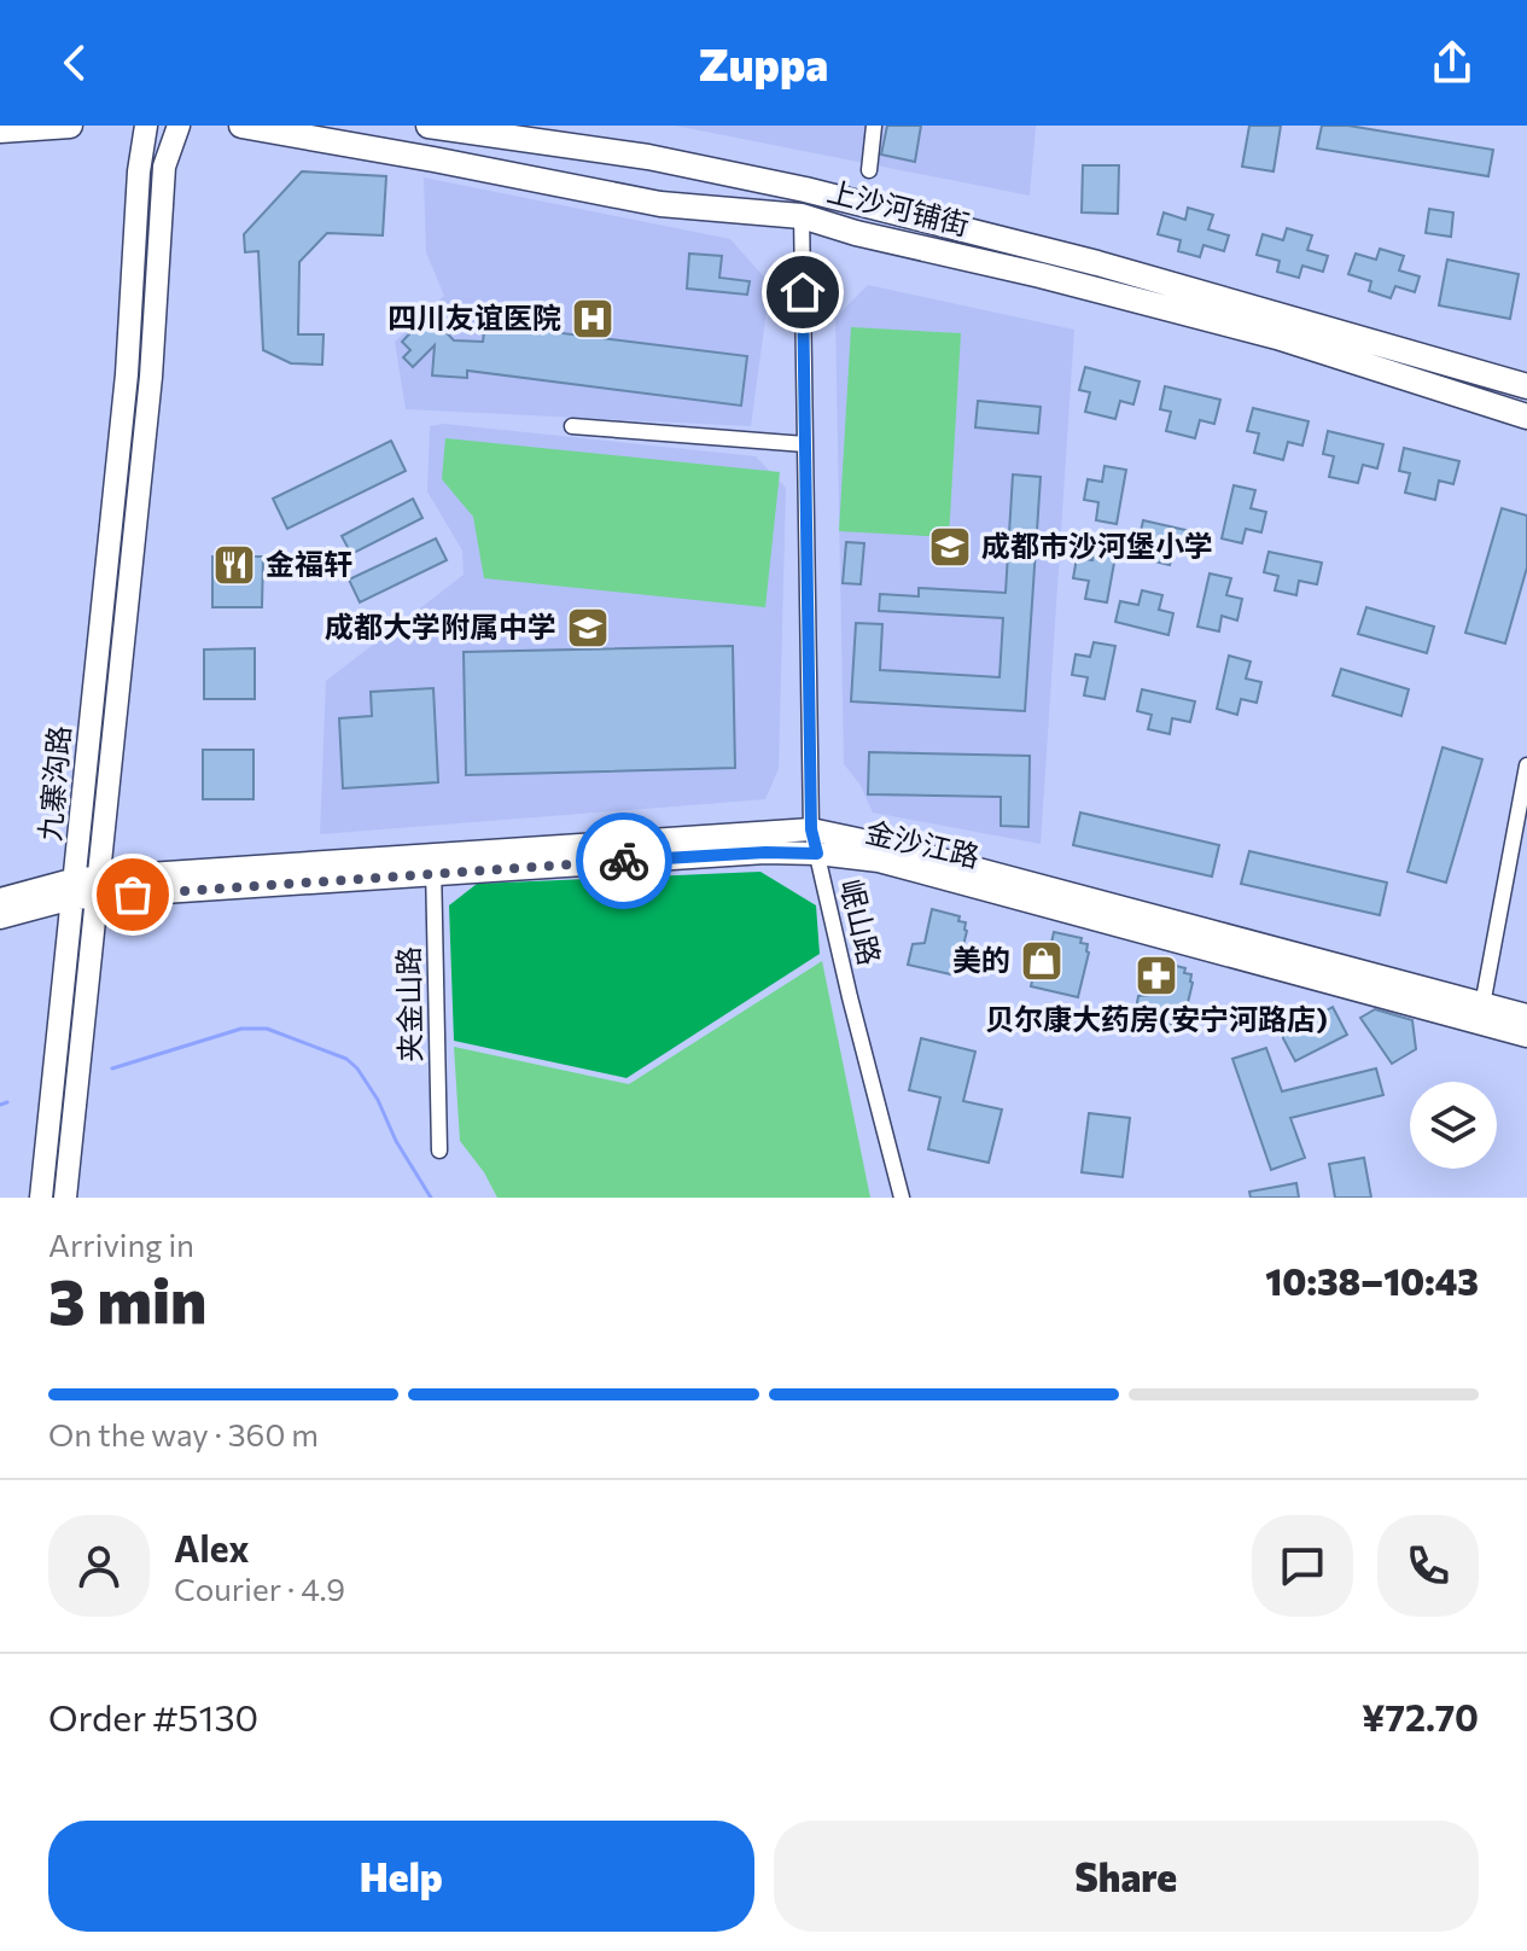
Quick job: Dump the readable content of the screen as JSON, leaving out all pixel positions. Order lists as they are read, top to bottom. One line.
{"streets":{"main road":["上沙河铺街"],"street":["九寨沟路","金沙江路","岷山路","夹金山路"]},"crossings":[["上沙河铺街","岷山路"],["九寨沟路","金沙江路"],["金沙江路","岷山路"],["金沙江路","夹金山路"]],"places":{"hospital":["四川友谊医院"],"school or university":["成都市沙河堡小学","成都大学附属中学"],"restaurant":["金福轩"],"shop":["美的"],"pharmacy":["贝尔康大药房(安宁河路店)"]},"page":{"header":"Zuppa","heading":["3 min","Arriving in","10:38–10:43"],"panel":["Alex","Courier · 4.9","Order #5130","¥72.70"],"bar":"On the way · 360 m","buttons":["Help","Share"]}}
